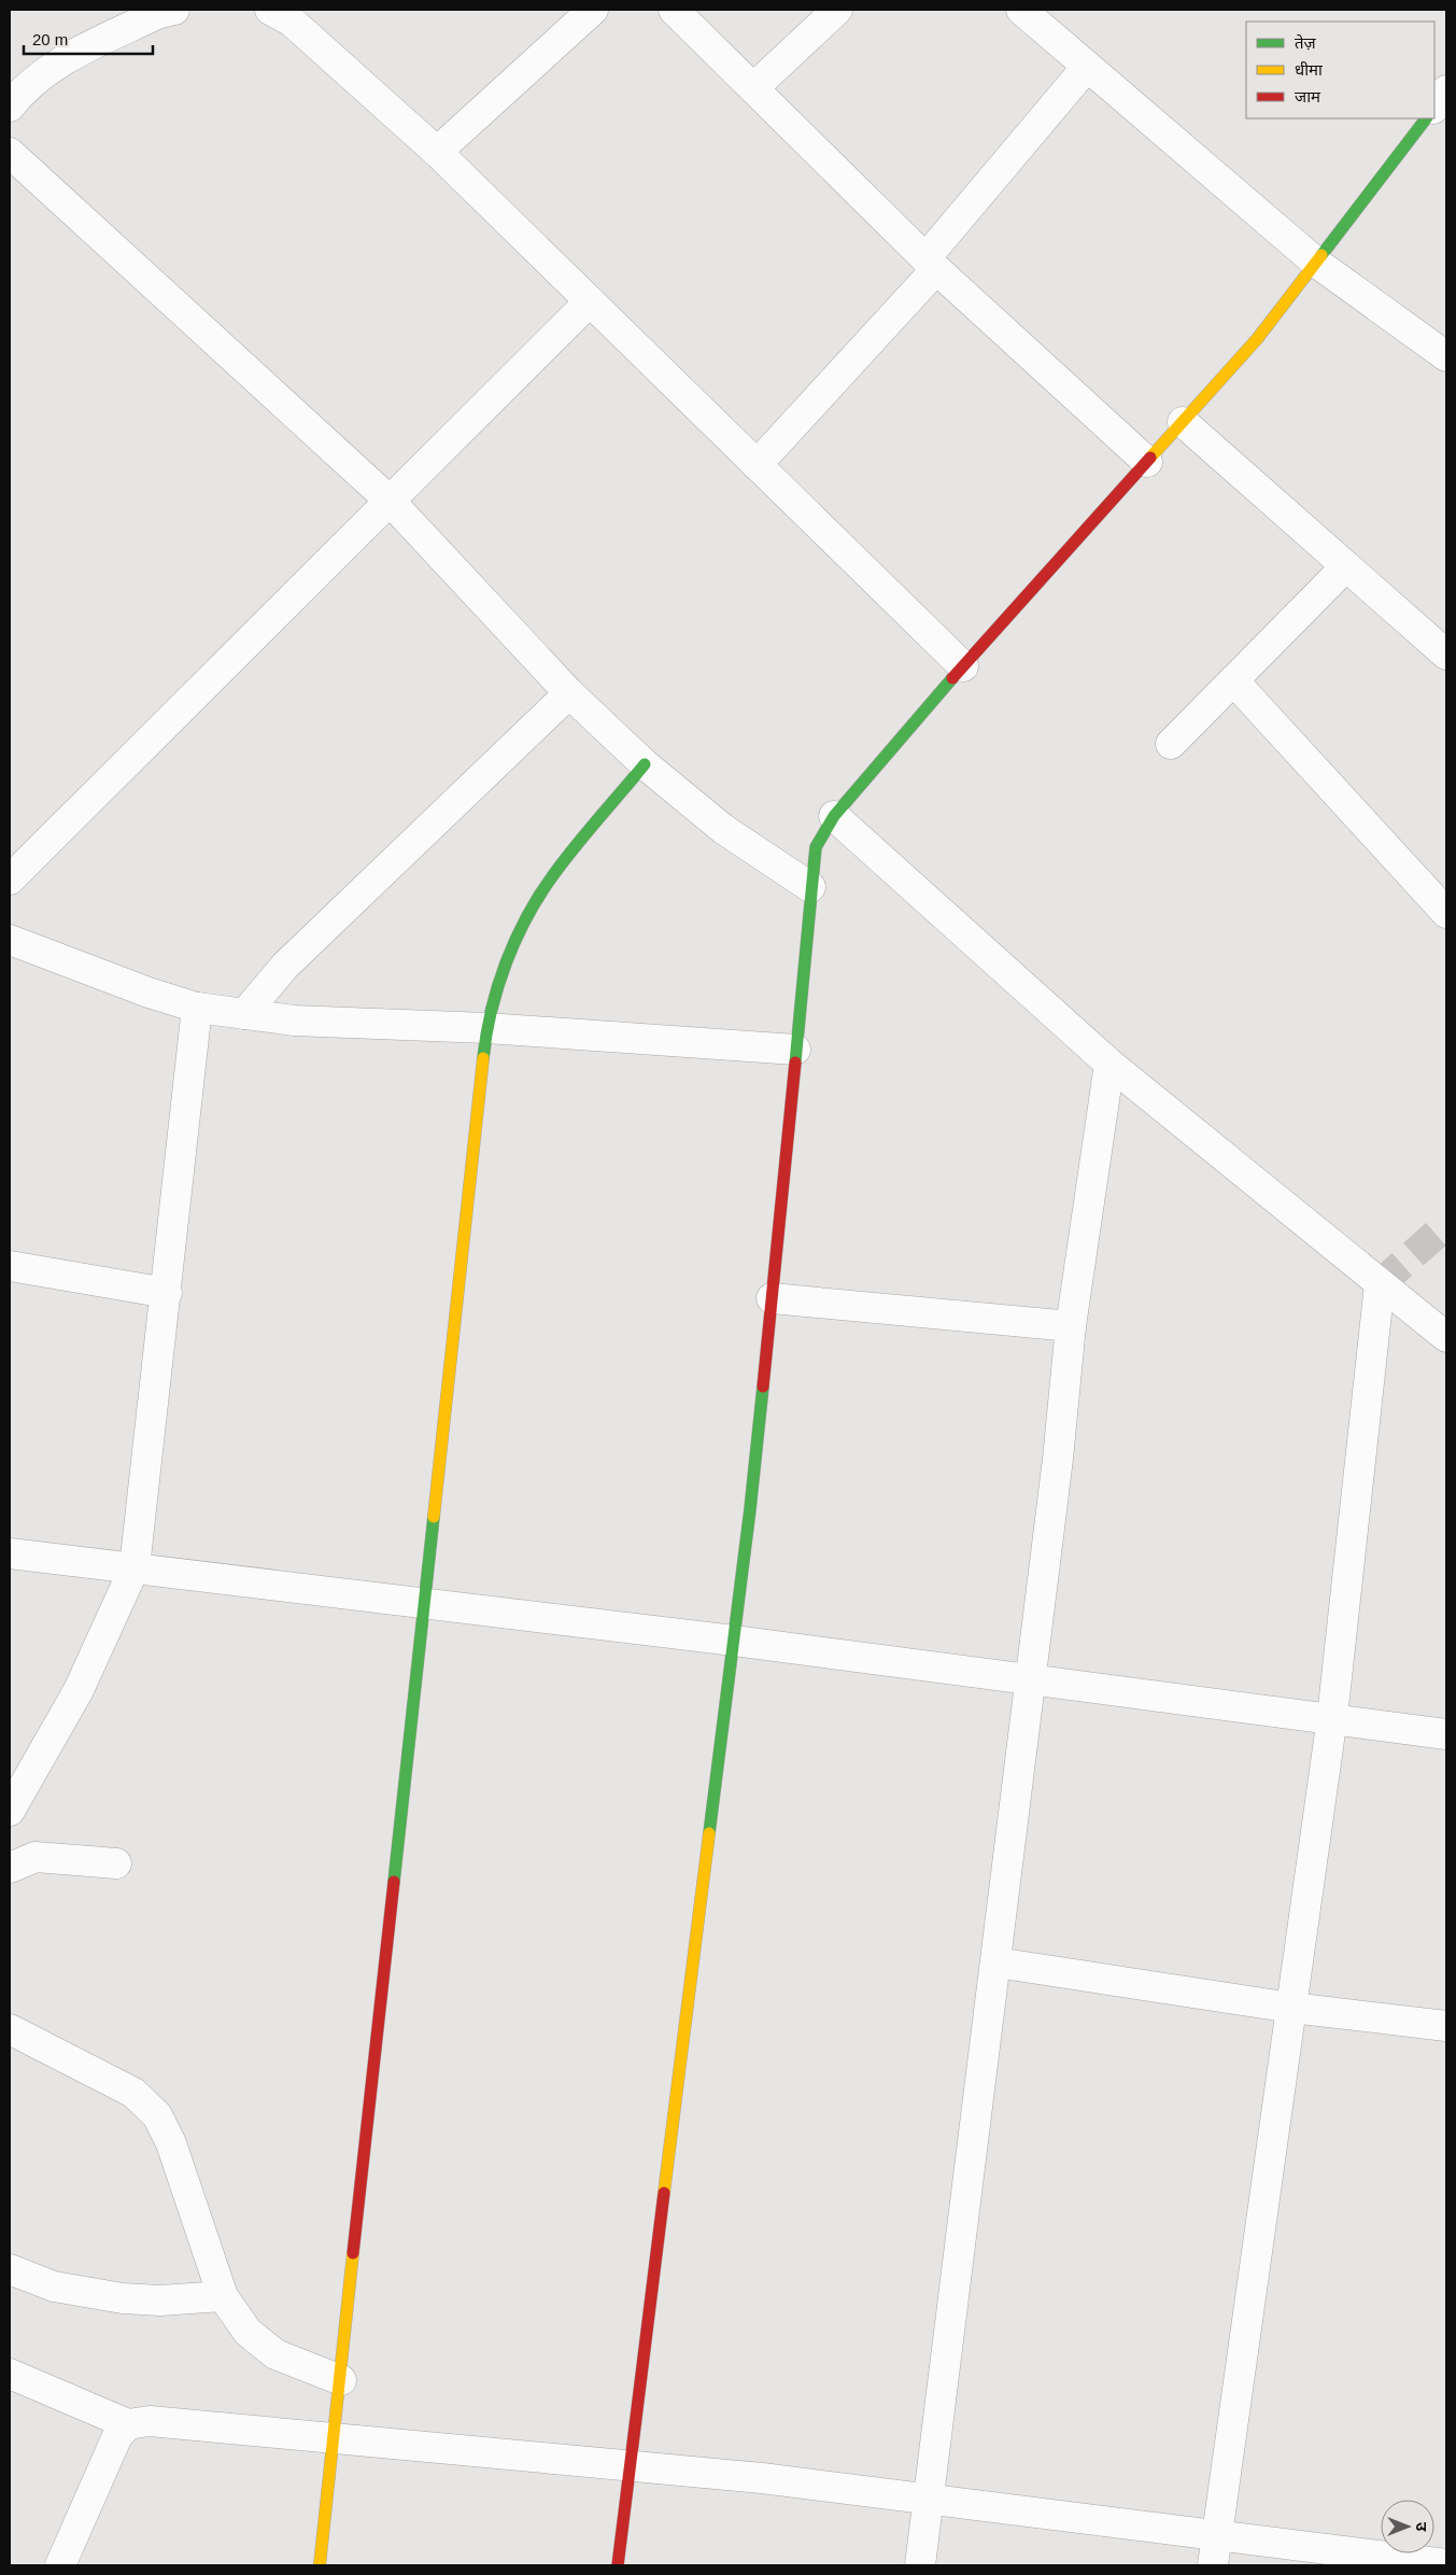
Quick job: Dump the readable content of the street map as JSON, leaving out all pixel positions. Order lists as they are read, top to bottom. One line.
{"legend":["तेज़","धीमा","जाम"],"scale_bar":"20 m","north":"right"}
